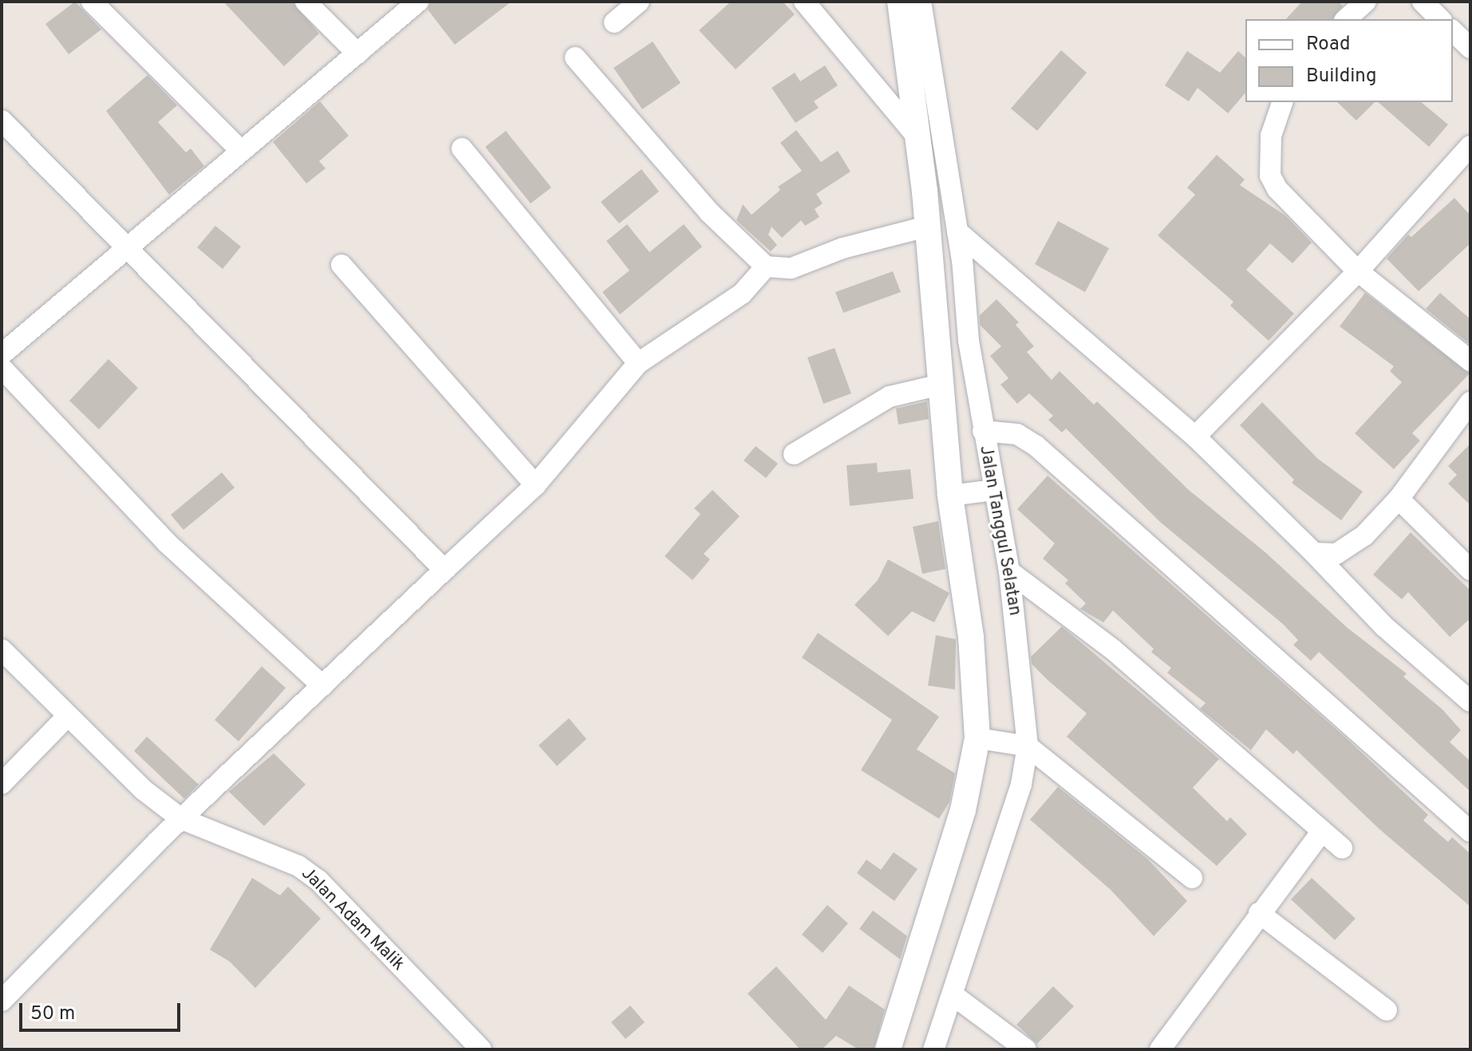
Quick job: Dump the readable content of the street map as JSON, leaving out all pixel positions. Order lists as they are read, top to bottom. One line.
{"streets":{"street":["Jalan Tanggul Selatan","Jalan Adam Malik"]},"legend":["Road","Building"],"scale_bar":"50 m"}
